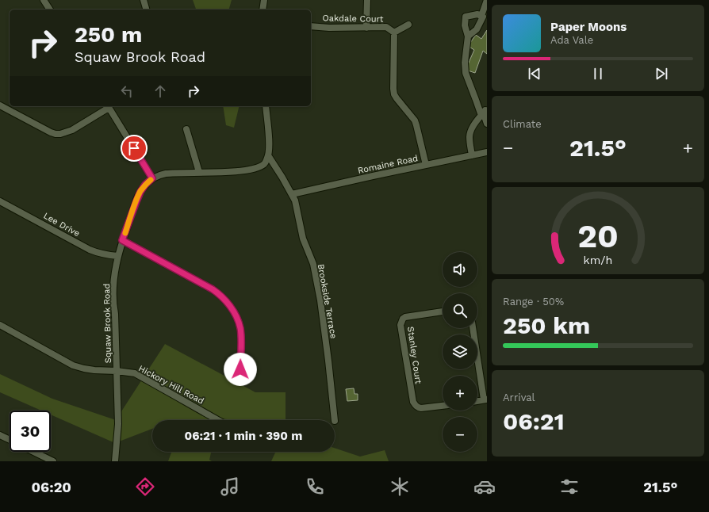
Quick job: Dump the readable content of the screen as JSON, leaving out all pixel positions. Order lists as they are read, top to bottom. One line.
{"streets":{"street":["Oakdale Court","Romaine Road","Lee Drive","Brookside Terrace","Squaw Brook Road","Stanley Court","Hickory Hill Road"]},"crossings":[["Romaine Road","Brookside Terrace"],["Lee Drive","Squaw Brook Road"],["Brookside Terrace","Squaw Brook Road"],["Squaw Brook Road","Hickory Hill Road"]],"page":{"turn":["250 m","Squaw Brook Road"],"song":["Paper Moons","Ada Vale"],"tile":["Climate",["Range · 50%","250 km"],["Arrival","06:21"]],"heat":["−","21.5°","+"],"map_buttons":["+","−"],"limit":"30","trip":"06:21 · 1 min · 390 m","tabs":["06:20","21.5°"],"gauge":["20","km/h"]}}
